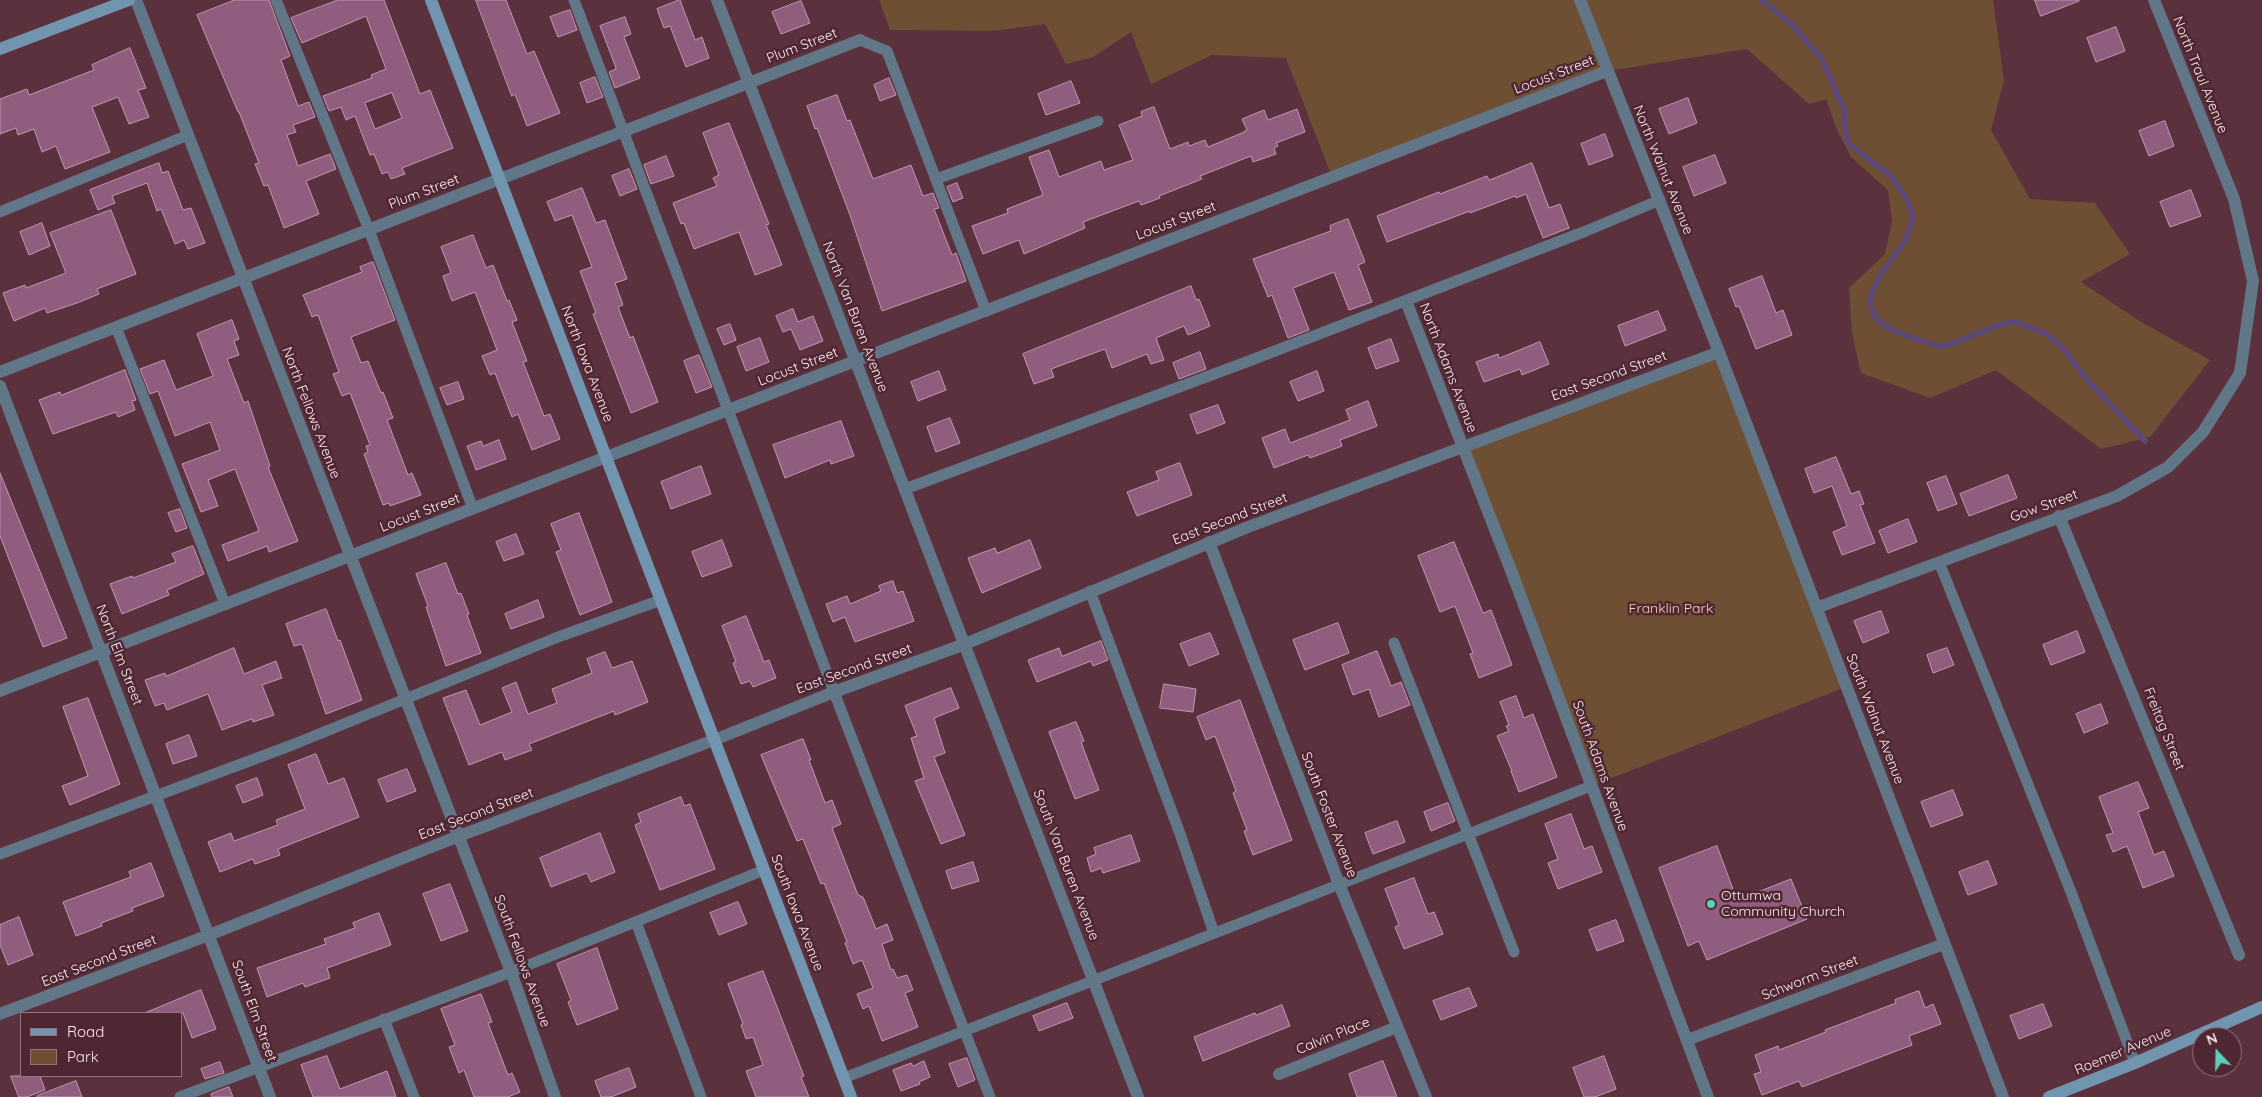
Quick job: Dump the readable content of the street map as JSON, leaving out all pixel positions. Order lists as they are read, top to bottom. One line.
{"streets":{"main road":["North Iowa Avenue","South Iowa Avenue","Roemer Avenue"],"street":["Plum Street","Locust Street","North Traul Avenue","North Walnut Avenue","North Van Buren Avenue","North Adams Avenue","East Second Street","North Fellows Avenue","Gow Street","North Elm Street","South Walnut Avenue","Freitag Street","South Adams Avenue","South Foster Avenue","South Van Buren Avenue","South Fellows Avenue","Schworm Street","South Elm Street","Calvin Place"]},"crossings":[["Plum Street","North Van Buren Avenue"],["Plum Street","North Iowa Avenue"],["Plum Street","North Fellows Avenue"],["Locust Street","North Walnut Avenue"],["Locust Street","North Van Buren Avenue"],["Locust Street","North Iowa Avenue"],["Locust Street","North Fellows Avenue"],["Locust Street","North Elm Street"],["North Traul Avenue","Gow Street"],["North Walnut Avenue","East Second Street"],["North Walnut Avenue","South Walnut Avenue"],["North Van Buren Avenue","East Second Street"],["North Van Buren Avenue","South Van Buren Avenue"],["North Iowa Avenue","East Second Street"],["North Iowa Avenue","South Iowa Avenue"],["North Adams Avenue","East Second Street"],["North Adams Avenue","South Adams Avenue"],["East Second Street","North Fellows Avenue"],["East Second Street","North Elm Street"],["East Second Street","South Walnut Avenue"],["East Second Street","South Adams Avenue"],["East Second Street","South Foster Avenue"],["East Second Street","South Van Buren Avenue"],["East Second Street","South Iowa Avenue"],["East Second Street","South Fellows Avenue"],["East Second Street","South Elm Street"],["North Fellows Avenue","South Fellows Avenue"],["Gow Street","South Walnut Avenue"],["Gow Street","Freitag Street"],["North Elm Street","South Elm Street"],["South Walnut Avenue","Schworm Street"],["South Adams Avenue","Schworm Street"],["South Foster Avenue","Calvin Place"]],"parks":["Franklin Park"],"places":["Ottumwa Community Church"],"legend":["Road","Park"],"north":"top"}
